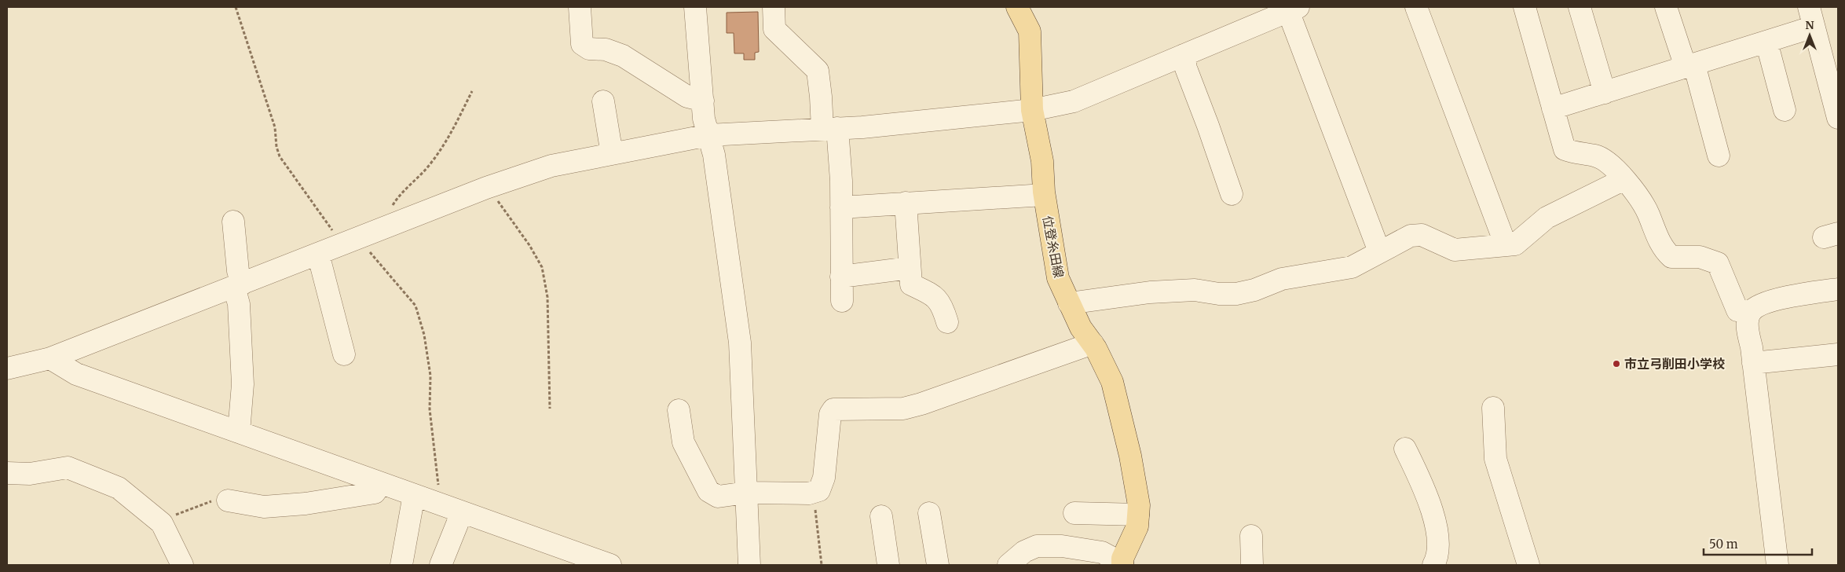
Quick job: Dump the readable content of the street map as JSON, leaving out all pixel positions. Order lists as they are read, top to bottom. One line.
{"streets":{"main road":["位登糸田線"]},"places":["市立弓削田小学校"],"scale_bar":"50 m","north":"top"}
